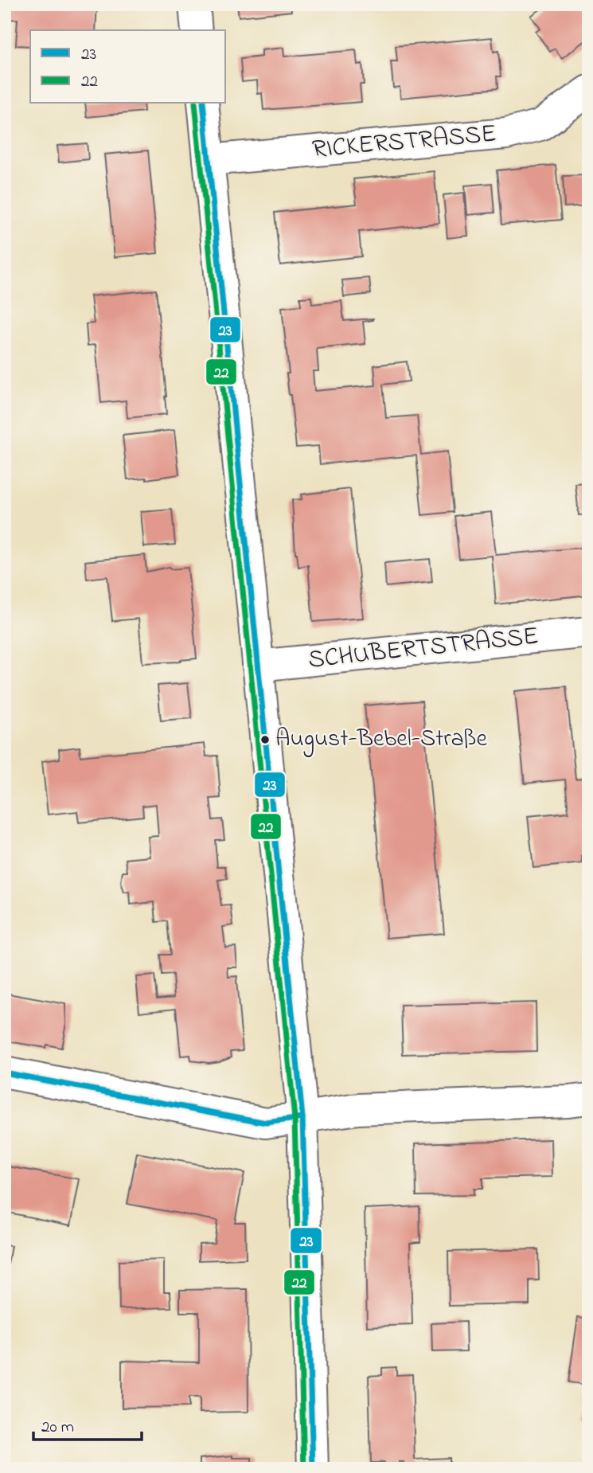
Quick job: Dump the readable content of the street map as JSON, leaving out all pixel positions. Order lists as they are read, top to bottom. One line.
{"streets":{"street":["RICKERSTRASSE","SCHUBERTSTRASSE"]},"places":["August-Bebel-Straße"],"lines":["transit line 23","transit line 22"],"legend":["23","22"],"scale_bar":"20 m"}
